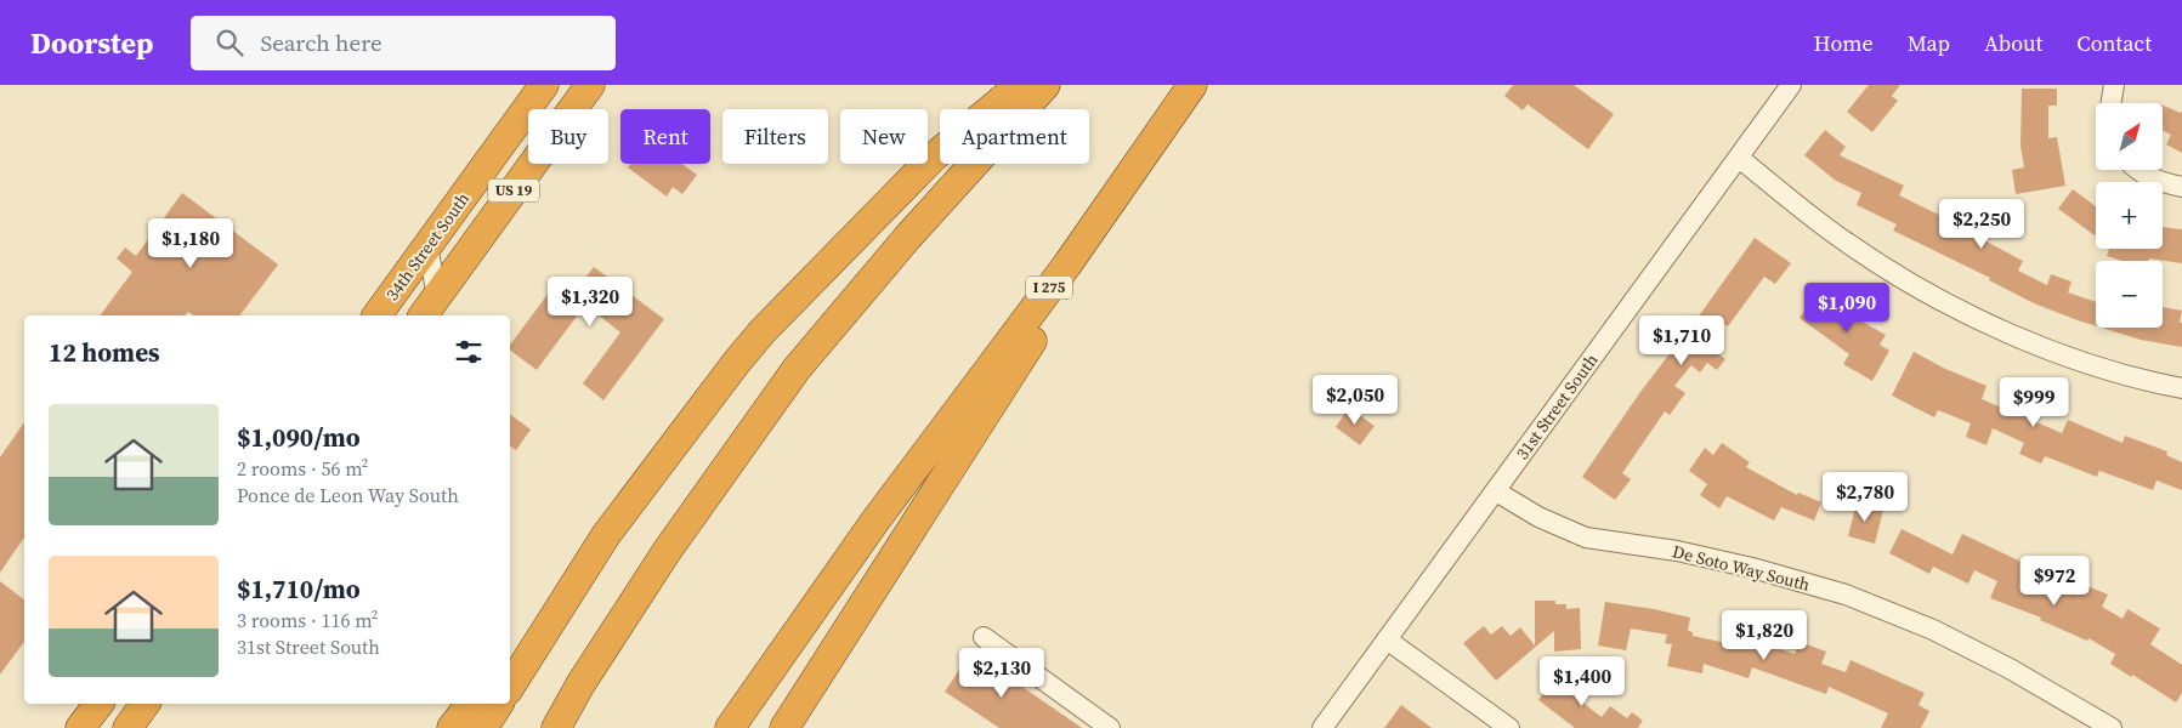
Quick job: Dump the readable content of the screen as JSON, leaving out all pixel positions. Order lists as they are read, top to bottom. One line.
{"streets":{"highway":["US 19","34th Street South","I 275"],"street":["31st Street South","De Soto Way South"]},"crossings":[["31st Street South","De Soto Way South"]],"north":"top right","page":{"header":"Doorstep","search":"Search here","nav":["Home","Map","About","Contact"],"map_buttons":["+","−"],"chip":["Buy","Rent","Filters","New","Apartment"],"price":["$2,250","$1,180","$1,320","$1,090","$1,710","$2,050","$999","$2,780","$972","$1,820","$2,130","$1,400"],"heading":"12 homes","list":[{"name":"$1,090/mo","note":"2 rooms · 56 m² · Ponce de Leon Way South"},{"name":"$1,710/mo","note":"3 rooms · 116 m² · 31st Street South"}]}}
